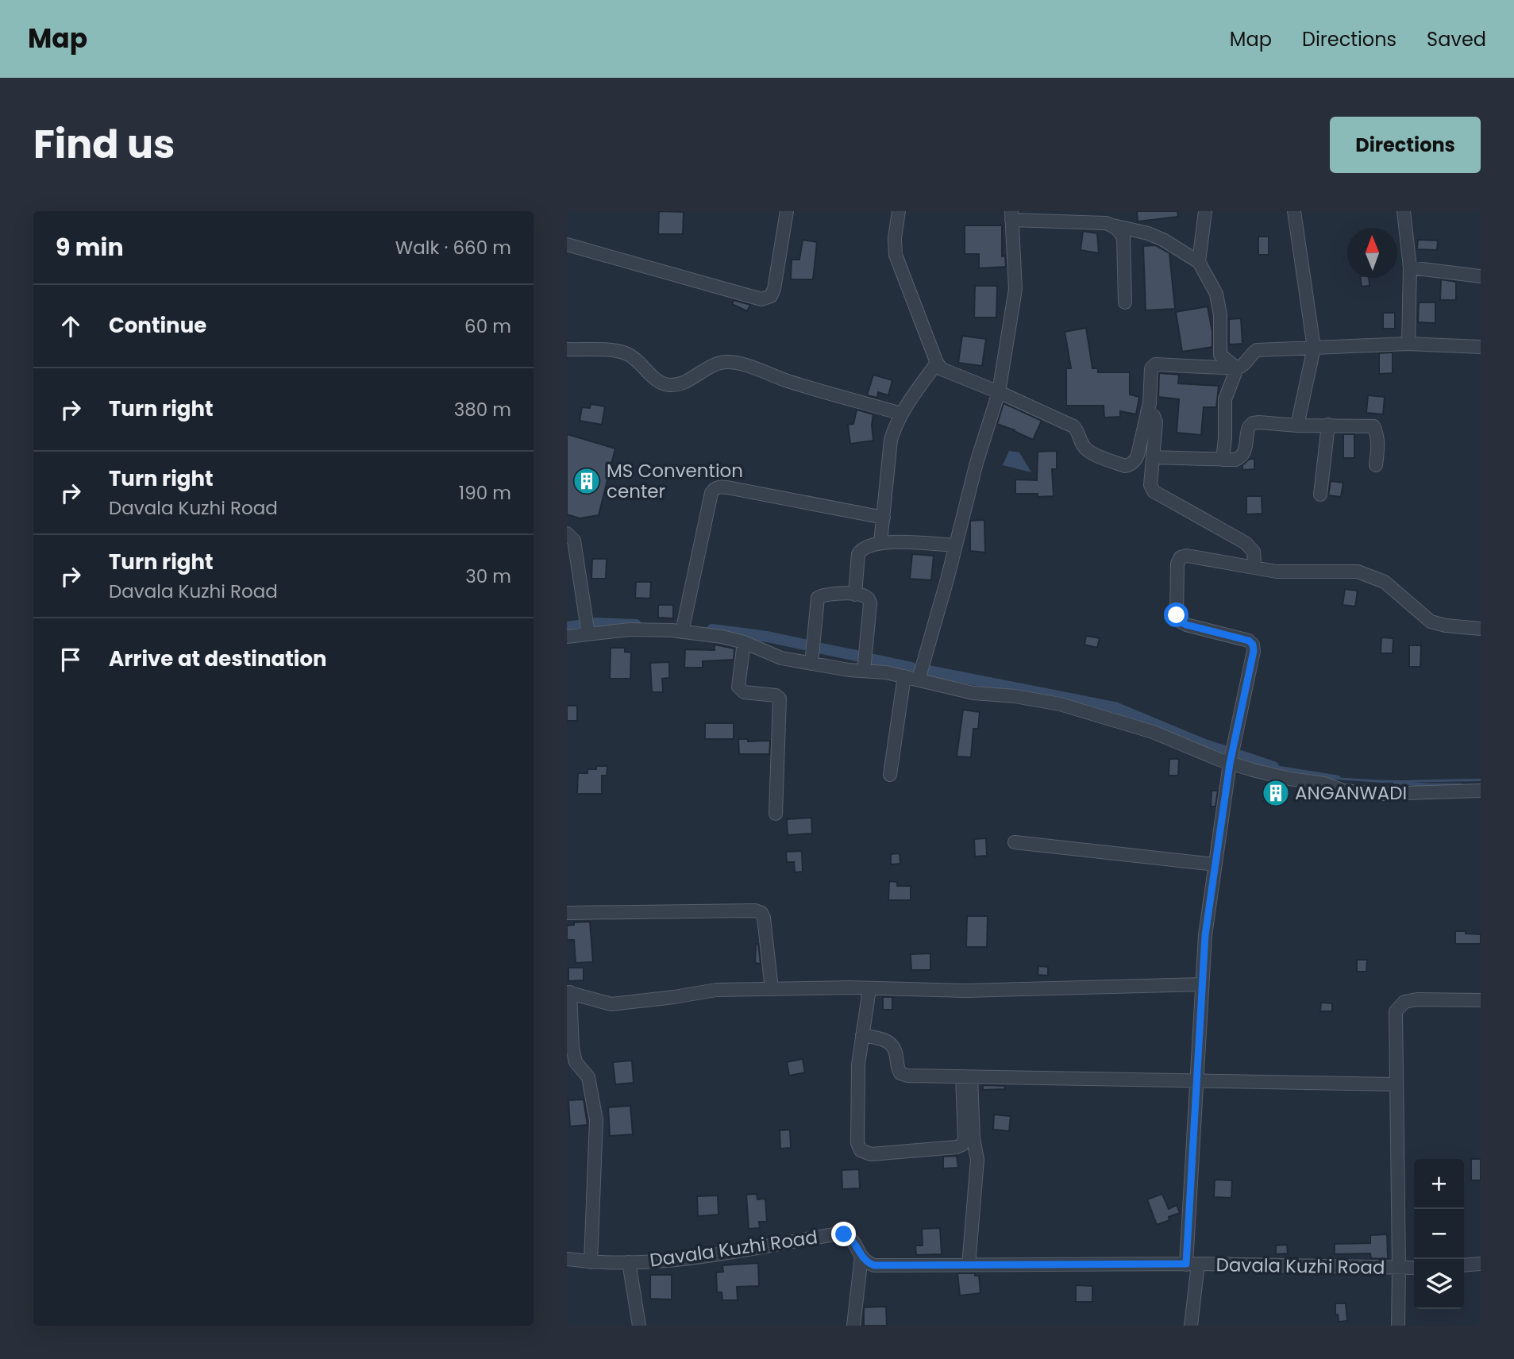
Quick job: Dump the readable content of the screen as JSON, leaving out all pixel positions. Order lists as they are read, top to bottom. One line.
{"streets":{"street":["Davala Kuzhi Road"]},"places":{"building":["MS Convention center","ANGANWADI"]},"north":"top","page":{"header":"Map","nav":["Map","Directions","Saved"],"title":"Find us","buttons":"Directions","heading":["9 min","Walk · 660 m"],"list":[["Continue","60 m"],["Turn right","380 m"],["Turn right","Davala Kuzhi Road","190 m"],["Turn right","Davala Kuzhi Road","30 m"],"Arrive at destination"],"map_buttons":["+","−"]}}
